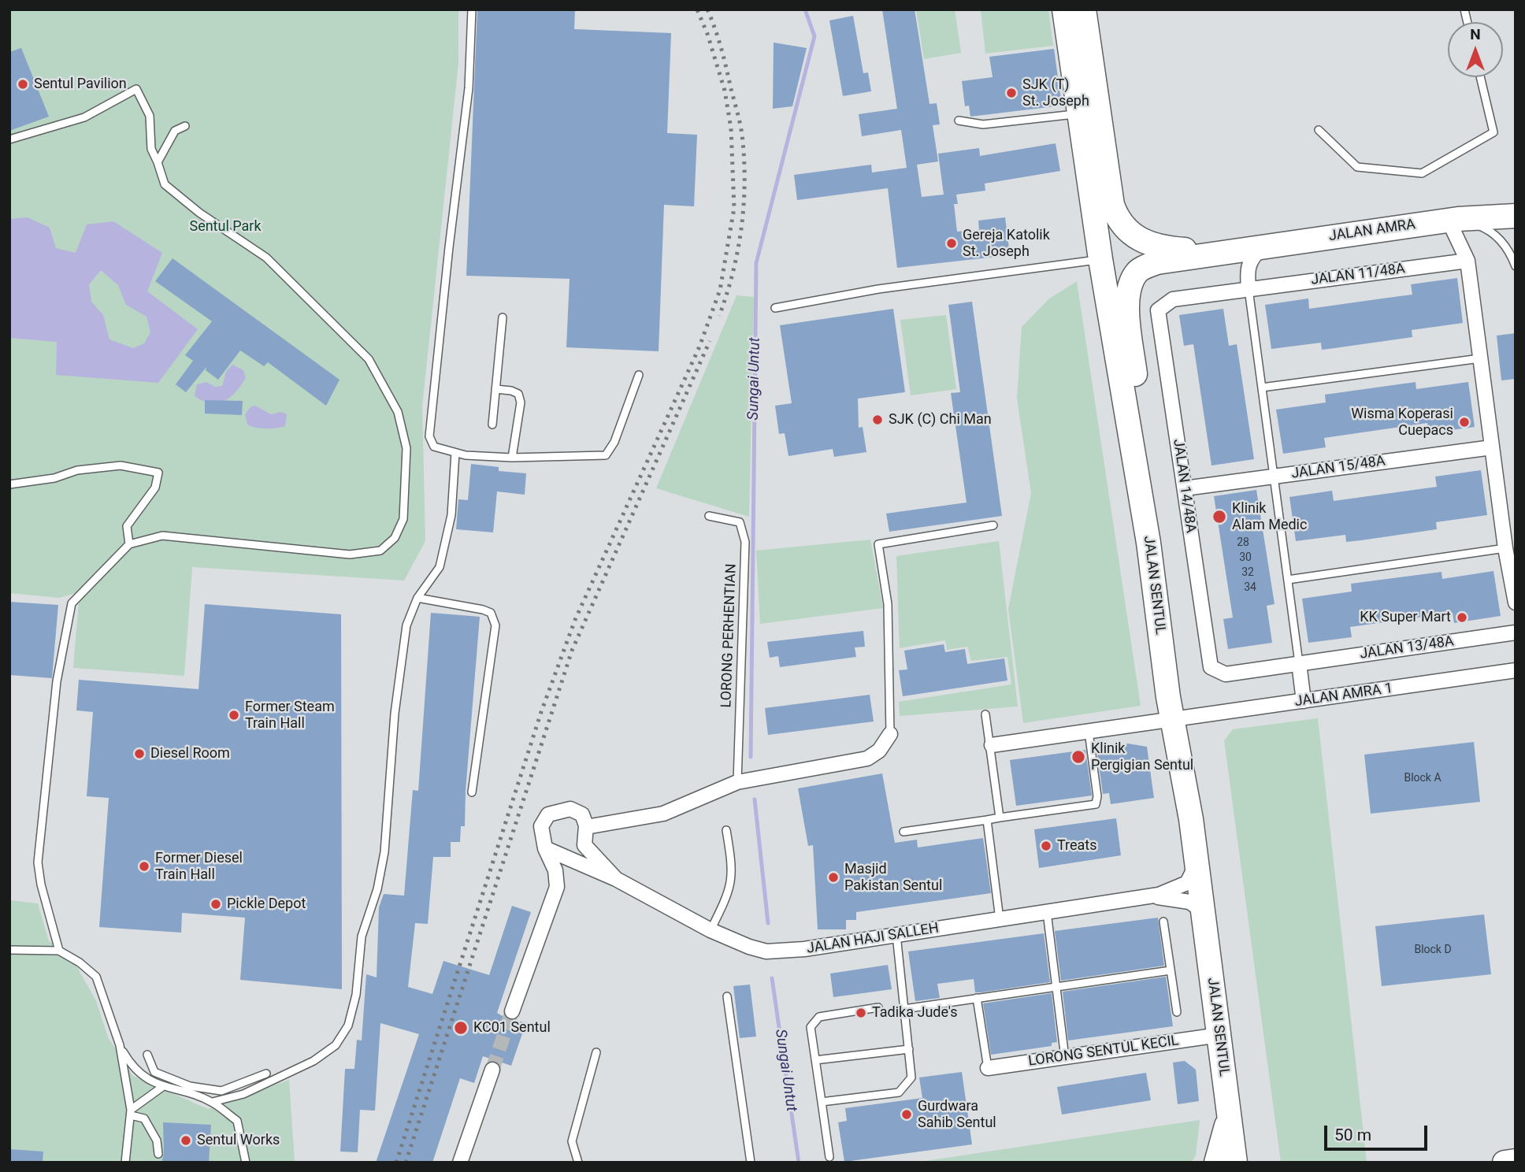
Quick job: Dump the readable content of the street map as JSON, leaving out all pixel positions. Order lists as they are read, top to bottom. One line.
{"streets":{"main road":["JALAN AMRA","JALAN SENTUL"],"street":["JALAN 11/48A","JALAN 15/48A","JALAN 14/48A","JALAN 13/48A","JALAN AMRA 1","JALAN HAJI SALLEH","LORONG SENTUL KECIL"],"lane":["LORONG PERHENTIAN"]},"crossings":[["JALAN 11/48A","JALAN 14/48A"],["JALAN 15/48A","JALAN 14/48A"],["JALAN 14/48A","JALAN 13/48A"],["JALAN SENTUL","JALAN AMRA 1"],["JALAN SENTUL","JALAN HAJI SALLEH"],["JALAN SENTUL","LORONG SENTUL KECIL"]],"water":["Sungai Untut"],"parks":["Sentul Park"],"places":["Sentul Pavilion","SJK (T) St. Joseph","Gereja Katolik St. Joseph","SJK (C) Chi Man","Wisma Koperasi Cuepacs","Klinik Alam Medic","KK Super Mart","Former Steam Train Hall","Diesel Room","Klinik Pergigian Sentul","Treats","Former Diesel Train Hall","Masjid Pakistan Sentul","Pickle Depot","Tadika Jude's","KC01 Sentul","Gurdwara Sahib Sentul","Sentul Works"],"house_numbers":["28","30","32","34","Block A","Block D"],"scale_bar":"50 m","north":"top"}
